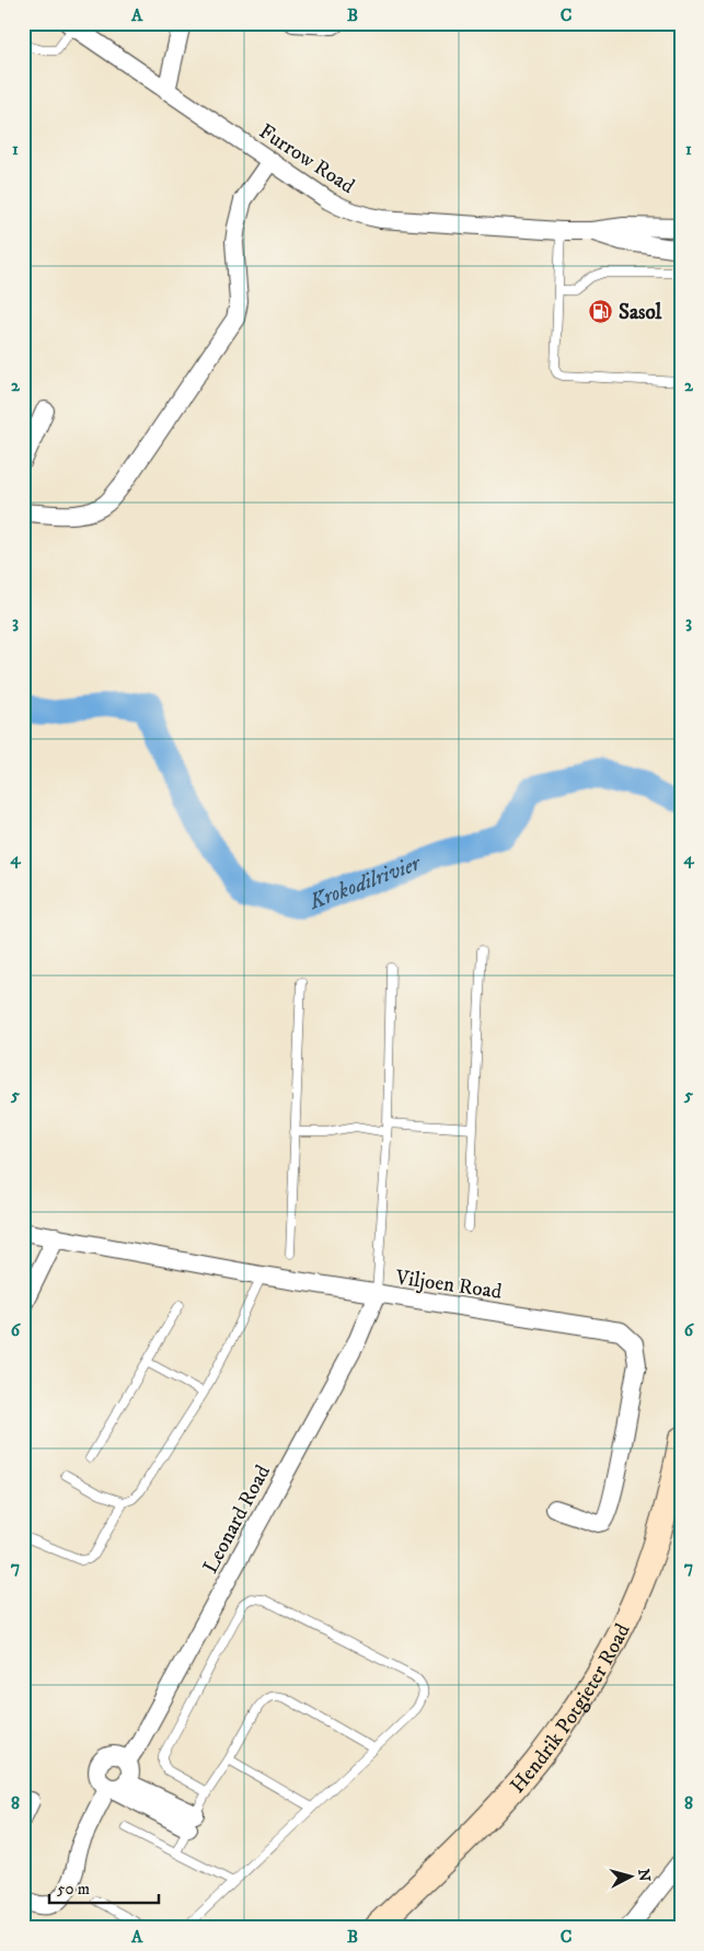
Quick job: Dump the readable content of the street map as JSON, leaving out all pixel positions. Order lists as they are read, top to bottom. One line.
{"streets":{"main road":["Hendrik Potgieter Road"],"street":["Furrow Road","Viljoen Road","Leonard Road"]},"crossings":[["Viljoen Road","Leonard Road"]],"water":["Krokodilrivier"],"places":{"fuel station":["Sasol"]},"scale_bar":"50 m","north":"right","grid":{"columns":["A","B","C"],"rows":["1","2","3","4","5","6","7","8"]}}
